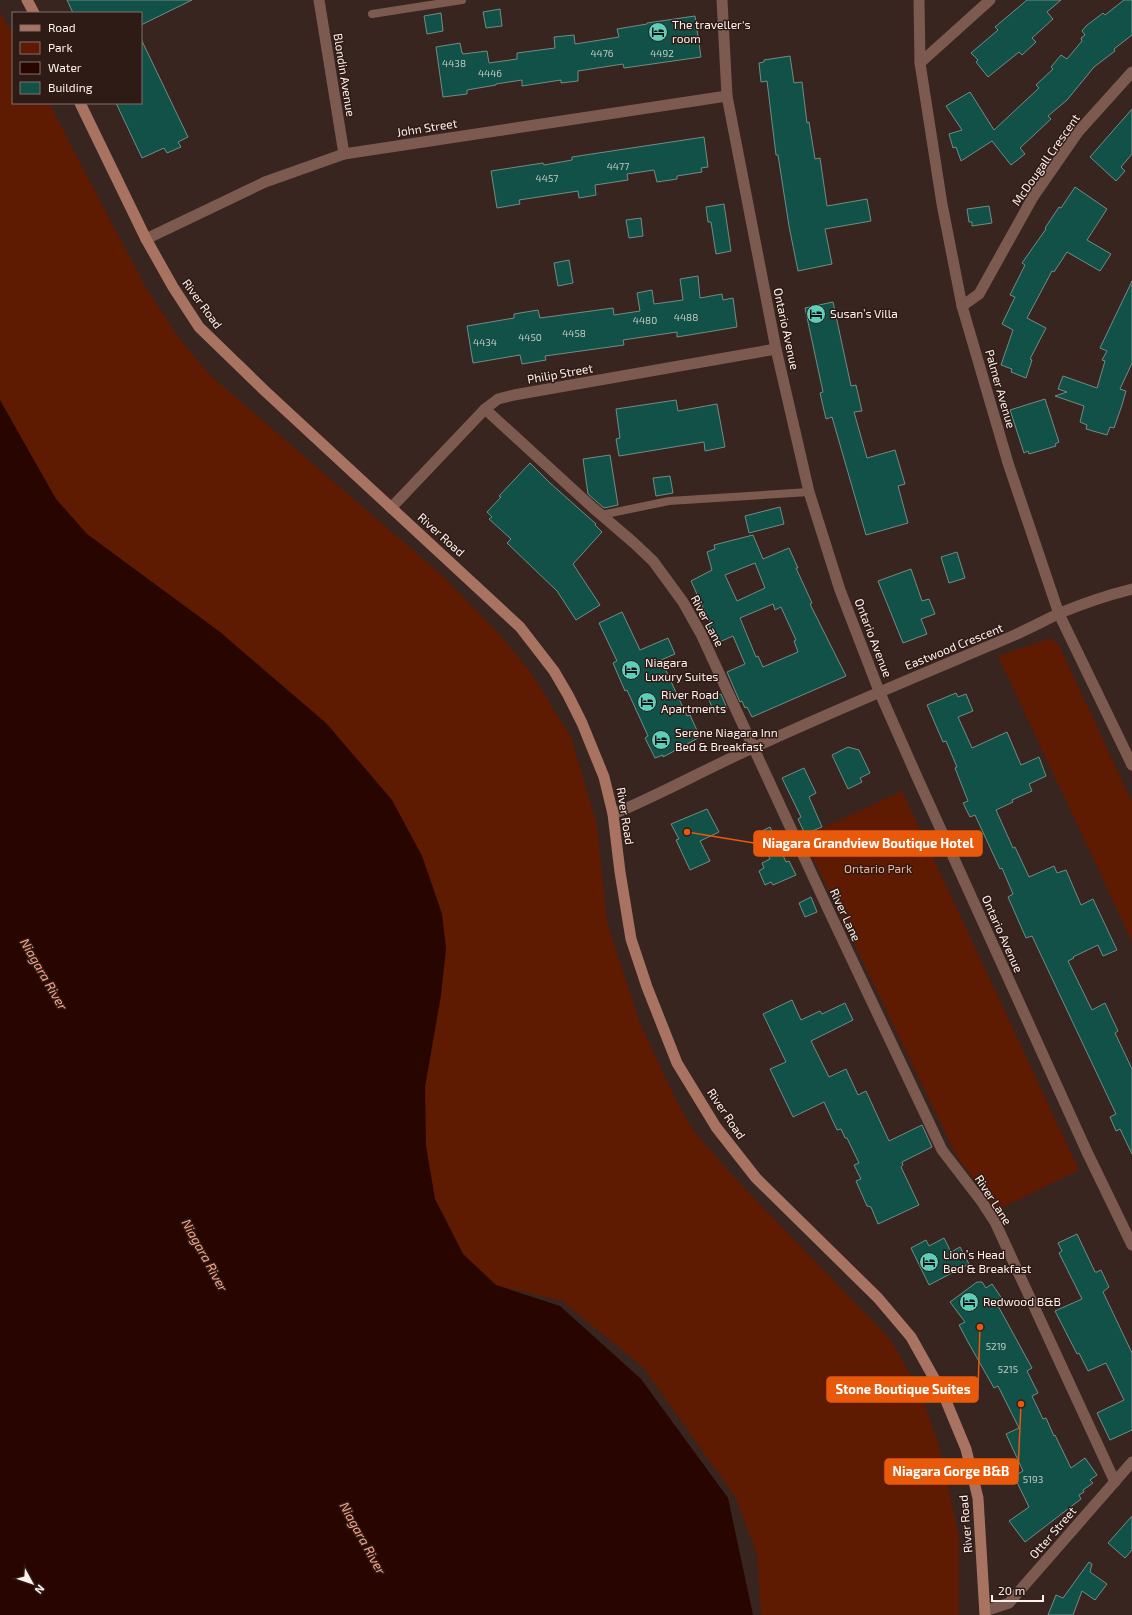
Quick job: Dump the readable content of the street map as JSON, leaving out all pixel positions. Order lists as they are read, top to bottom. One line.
{"streets":{"main road":["River Road"],"street":["Blondin Avenue","John Street","McDougall Crescent","Ontario Avenue","Philip Street","Palmer Avenue","River Lane","Eastwood Crescent","Otter Street"]},"crossings":[["Blondin Avenue","John Street"],["John Street","River Road"],["John Street","Ontario Avenue"],["McDougall Crescent","Palmer Avenue"],["River Road","Philip Street"],["River Road","Eastwood Crescent"],["River Road","Otter Street"],["Ontario Avenue","Philip Street"],["Ontario Avenue","Eastwood Crescent"],["Philip Street","River Lane"],["Palmer Avenue","Eastwood Crescent"],["River Lane","Eastwood Crescent"],["River Lane","Otter Street"]],"water":["Niagara River"],"parks":["Ontario Park"],"places":{"hotel":["The traveller's room","Susan’s Villa","Niagara Luxury Suites","River Road Apartments","Serene Niagara Inn Bed & Breakfast","Lion’s Head Bed & Breakfast","Redwood B&B"],"other":["Niagara Grandview Boutique Hotel","Stone Boutique Suites","Niagara Gorge B&B"]},"house_numbers":["4476","4492","4438","4446","4477","4457","4488","4480","4458","4450","4434","5219","5215","5193"],"legend":["Road","Park","Water","Building"],"scale_bar":"20 m","north":"bottom right"}
